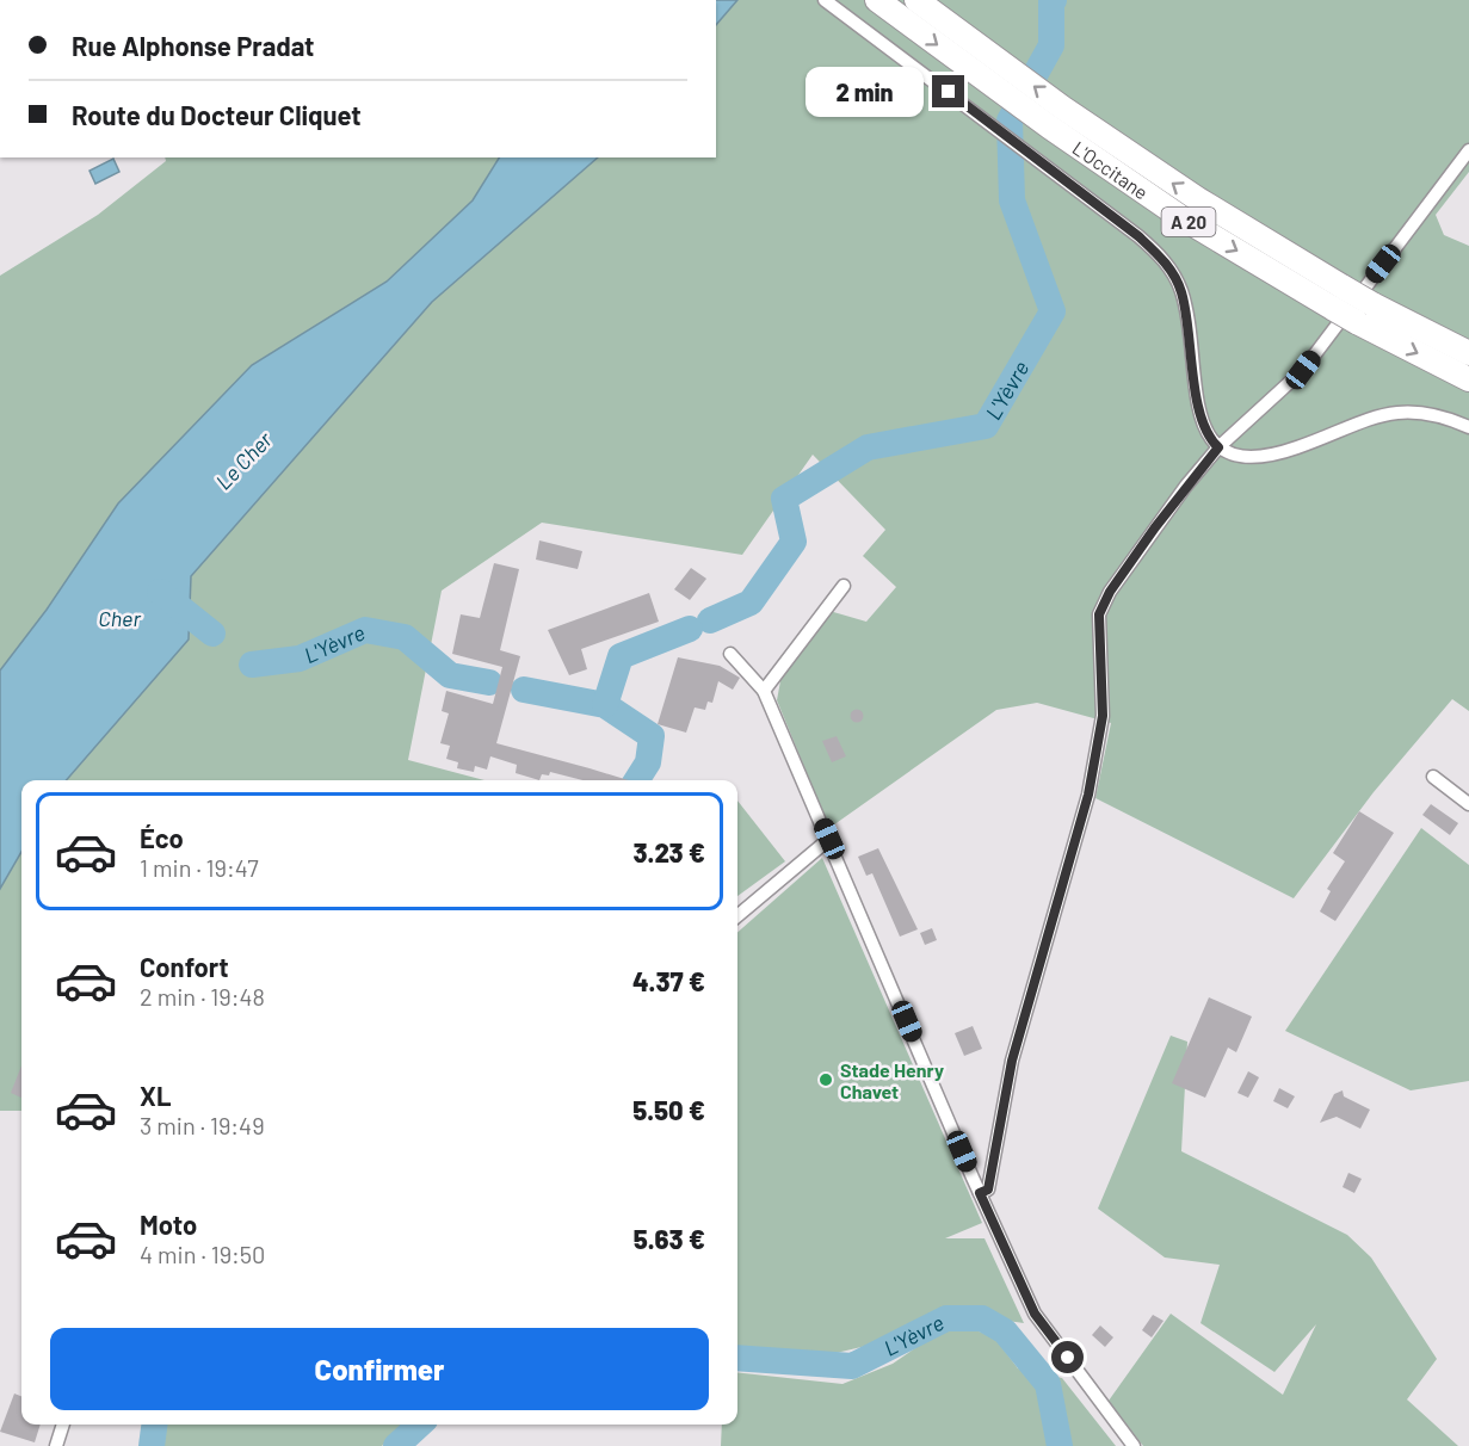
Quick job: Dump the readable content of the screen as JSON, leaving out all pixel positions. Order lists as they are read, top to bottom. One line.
{"streets":{"highway":["L'Occitane","A 20"]},"water":["L'Yèvre","Le Cher","Cher"],"places":["Stade Henry Chavet"],"page":{"banner":["Rue Alphonse Pradat","Route du Docteur Cliquet"],"bubble":"2 min","list":[{"name":"Éco","note":"1 min · 19:47","value":"3.23 €"},{"name":"Confort","note":"2 min · 19:48","value":"4.37 €"},{"name":"XL","note":"3 min · 19:49","value":"5.50 €"},{"name":"Moto","note":"4 min · 19:50","value":"5.63 €"}],"buttons":"Confirmer"}}
